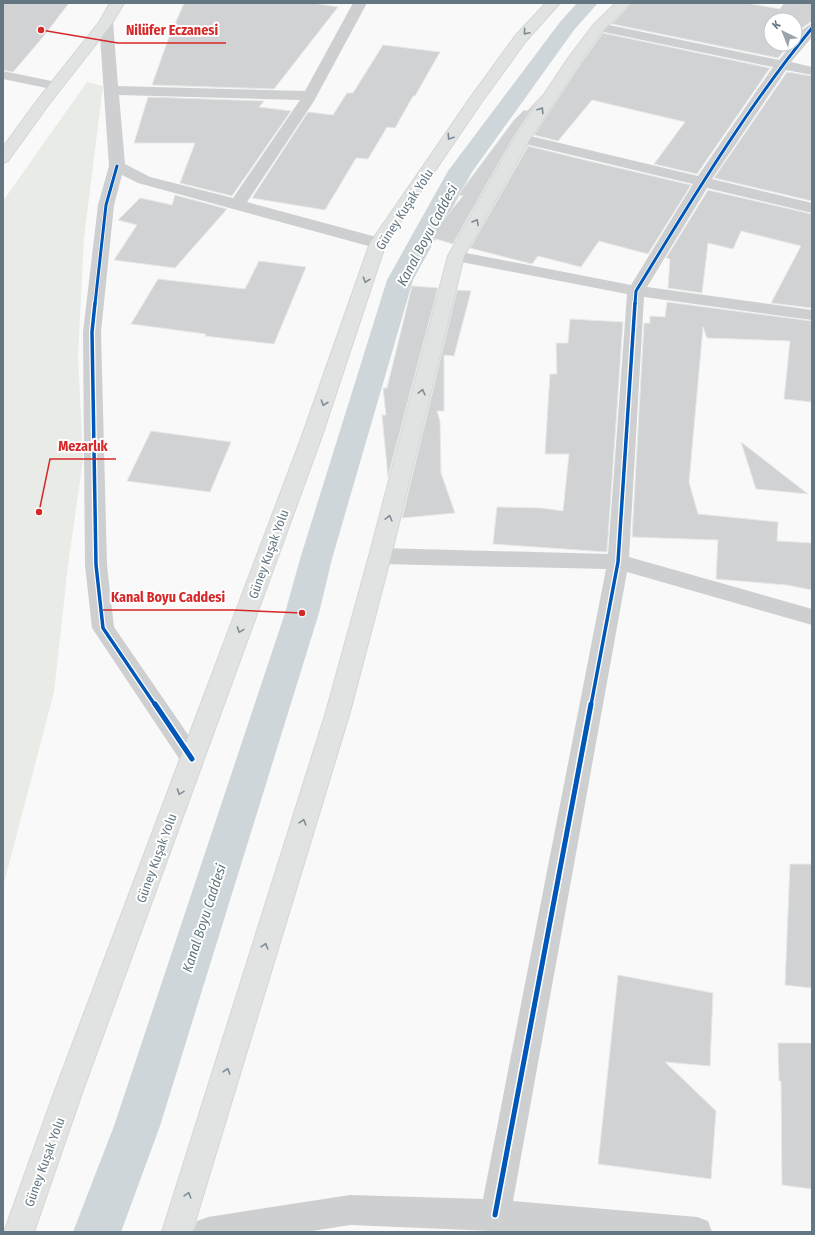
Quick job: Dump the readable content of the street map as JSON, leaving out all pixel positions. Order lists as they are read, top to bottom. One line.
{"streets":{"main road":["Güney Kuşak Yolu"]},"water":["Kanal Boyu Caddesi"],"places":["Nilüfer Eczanesi","Mezarlık","Kanal Boyu Caddesi"],"north":"top left"}
